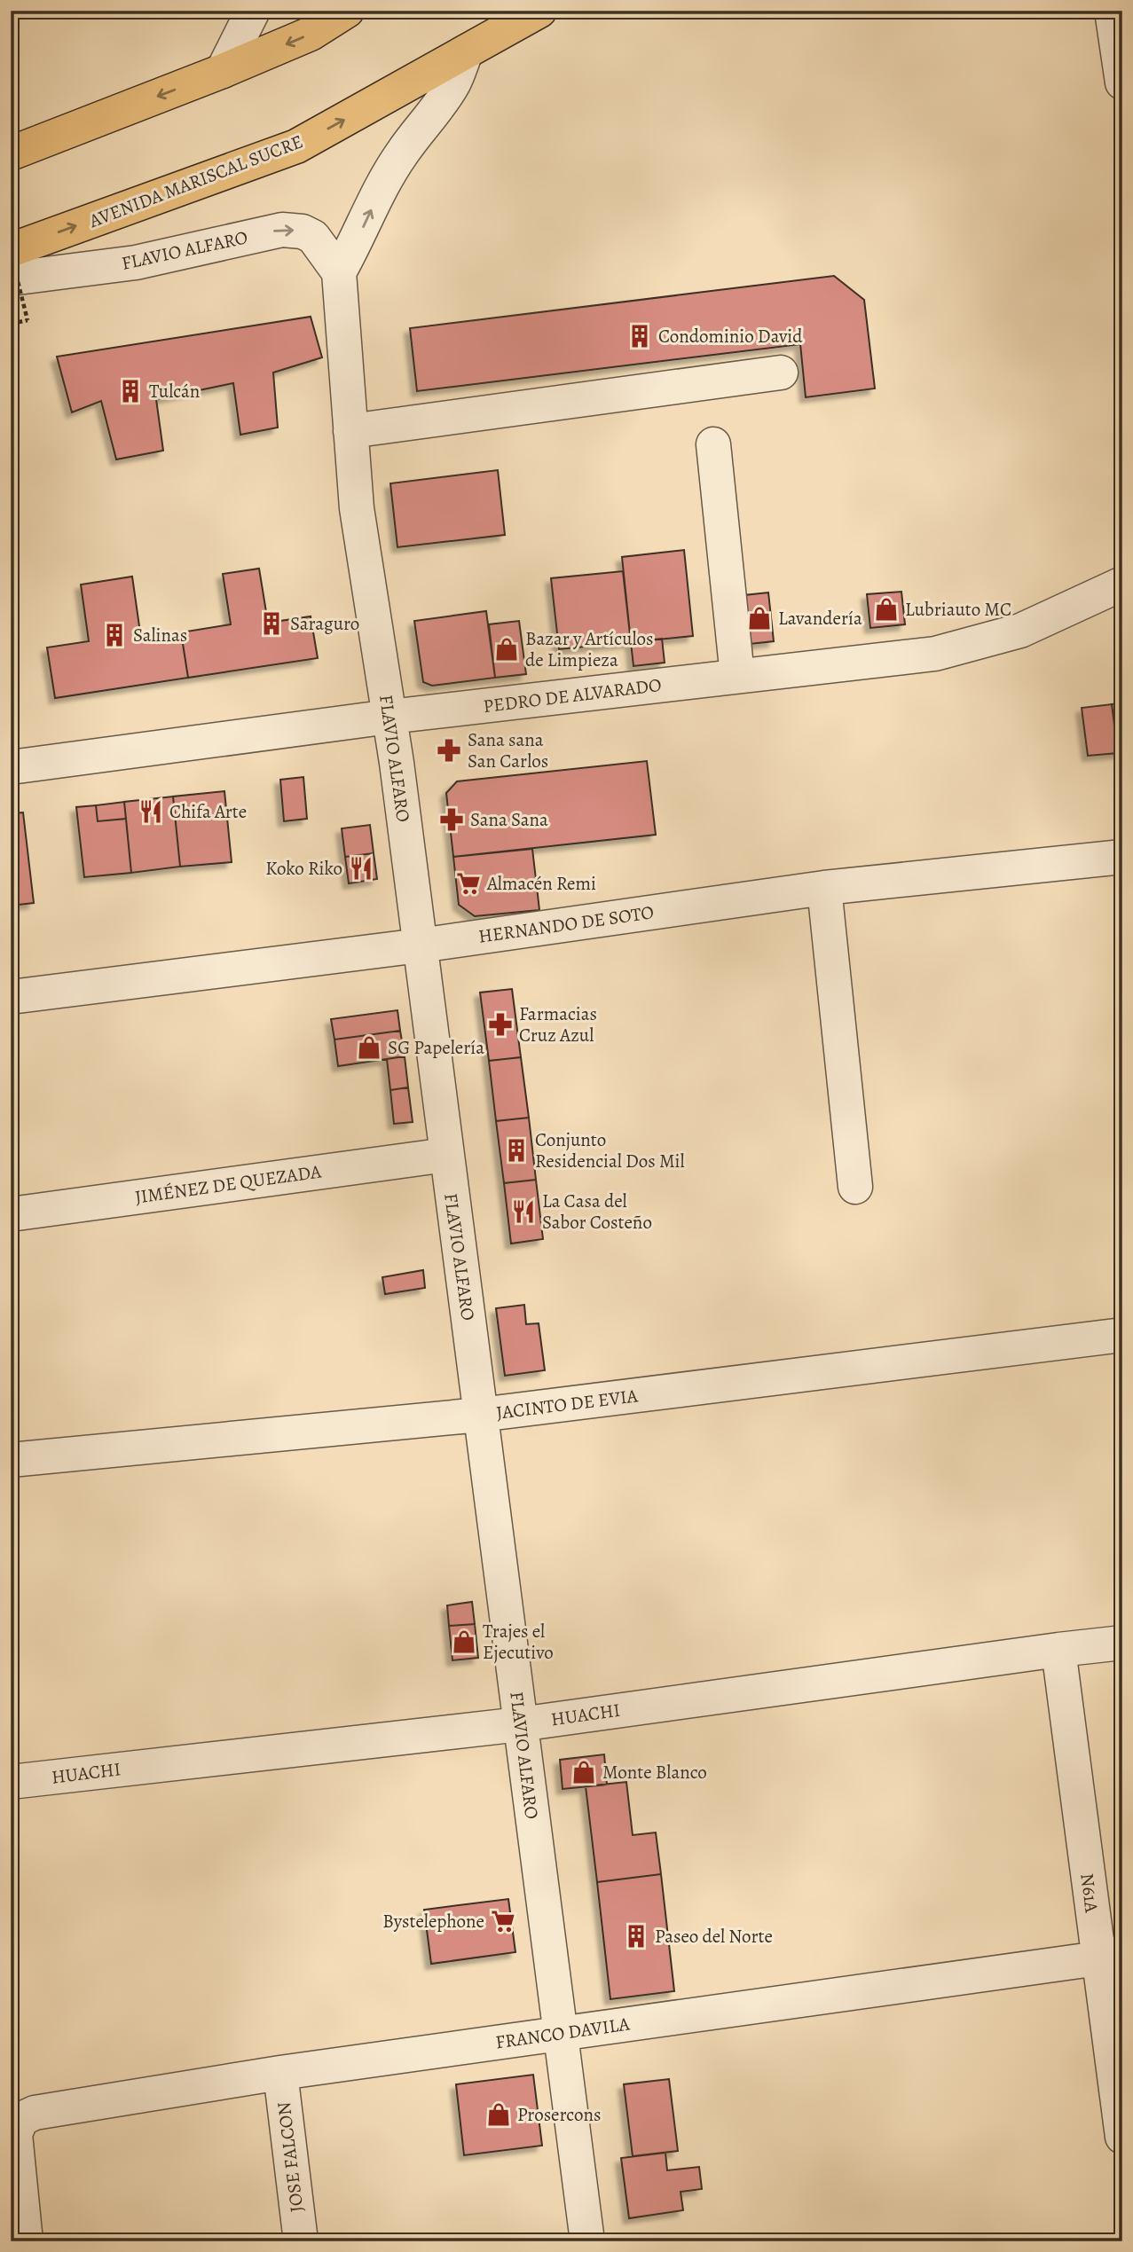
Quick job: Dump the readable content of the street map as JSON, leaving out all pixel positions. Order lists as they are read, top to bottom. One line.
{"streets":{"main road":["AVENIDA MARISCAL SUCRE"],"street":["FLAVIO ALFARO","PEDRO DE ALVARADO","HERNANDO DE SOTO","JIMÉNEZ DE QUEZADA","JACINTO DE EVIA","HUACHI","N61A","FRANCO DAVILA","JOSE FALCON"]},"crossings":[["FLAVIO ALFARO","PEDRO DE ALVARADO"],["FLAVIO ALFARO","HERNANDO DE SOTO"],["FLAVIO ALFARO","JIMÉNEZ DE QUEZADA"],["FLAVIO ALFARO","JACINTO DE EVIA"],["FLAVIO ALFARO","HUACHI"],["FLAVIO ALFARO","FRANCO DAVILA"],["HUACHI","N61A"],["N61A","FRANCO DAVILA"],["FRANCO DAVILA","JOSE FALCON"]],"places":{"building":["Condominio David","Tulcán","Saraguro","Salinas","Conjunto Residencial Dos Mil","Paseo del Norte"],"shop":["Lubriauto MC","Lavandería","Bazar y Artículos de Limpieza","SG Papelería","Trajes el Ejecutivo","Monte Blanco","Prosercons"],"pharmacy":["Sana sana San Carlos","Sana Sana","Farmacias Cruz Azul"],"restaurant":["Chifa Arte","Koko Riko","La Casa del Sabor Costeño"],"supermarket":["Almacén Remi","Bystelephone"]}}
